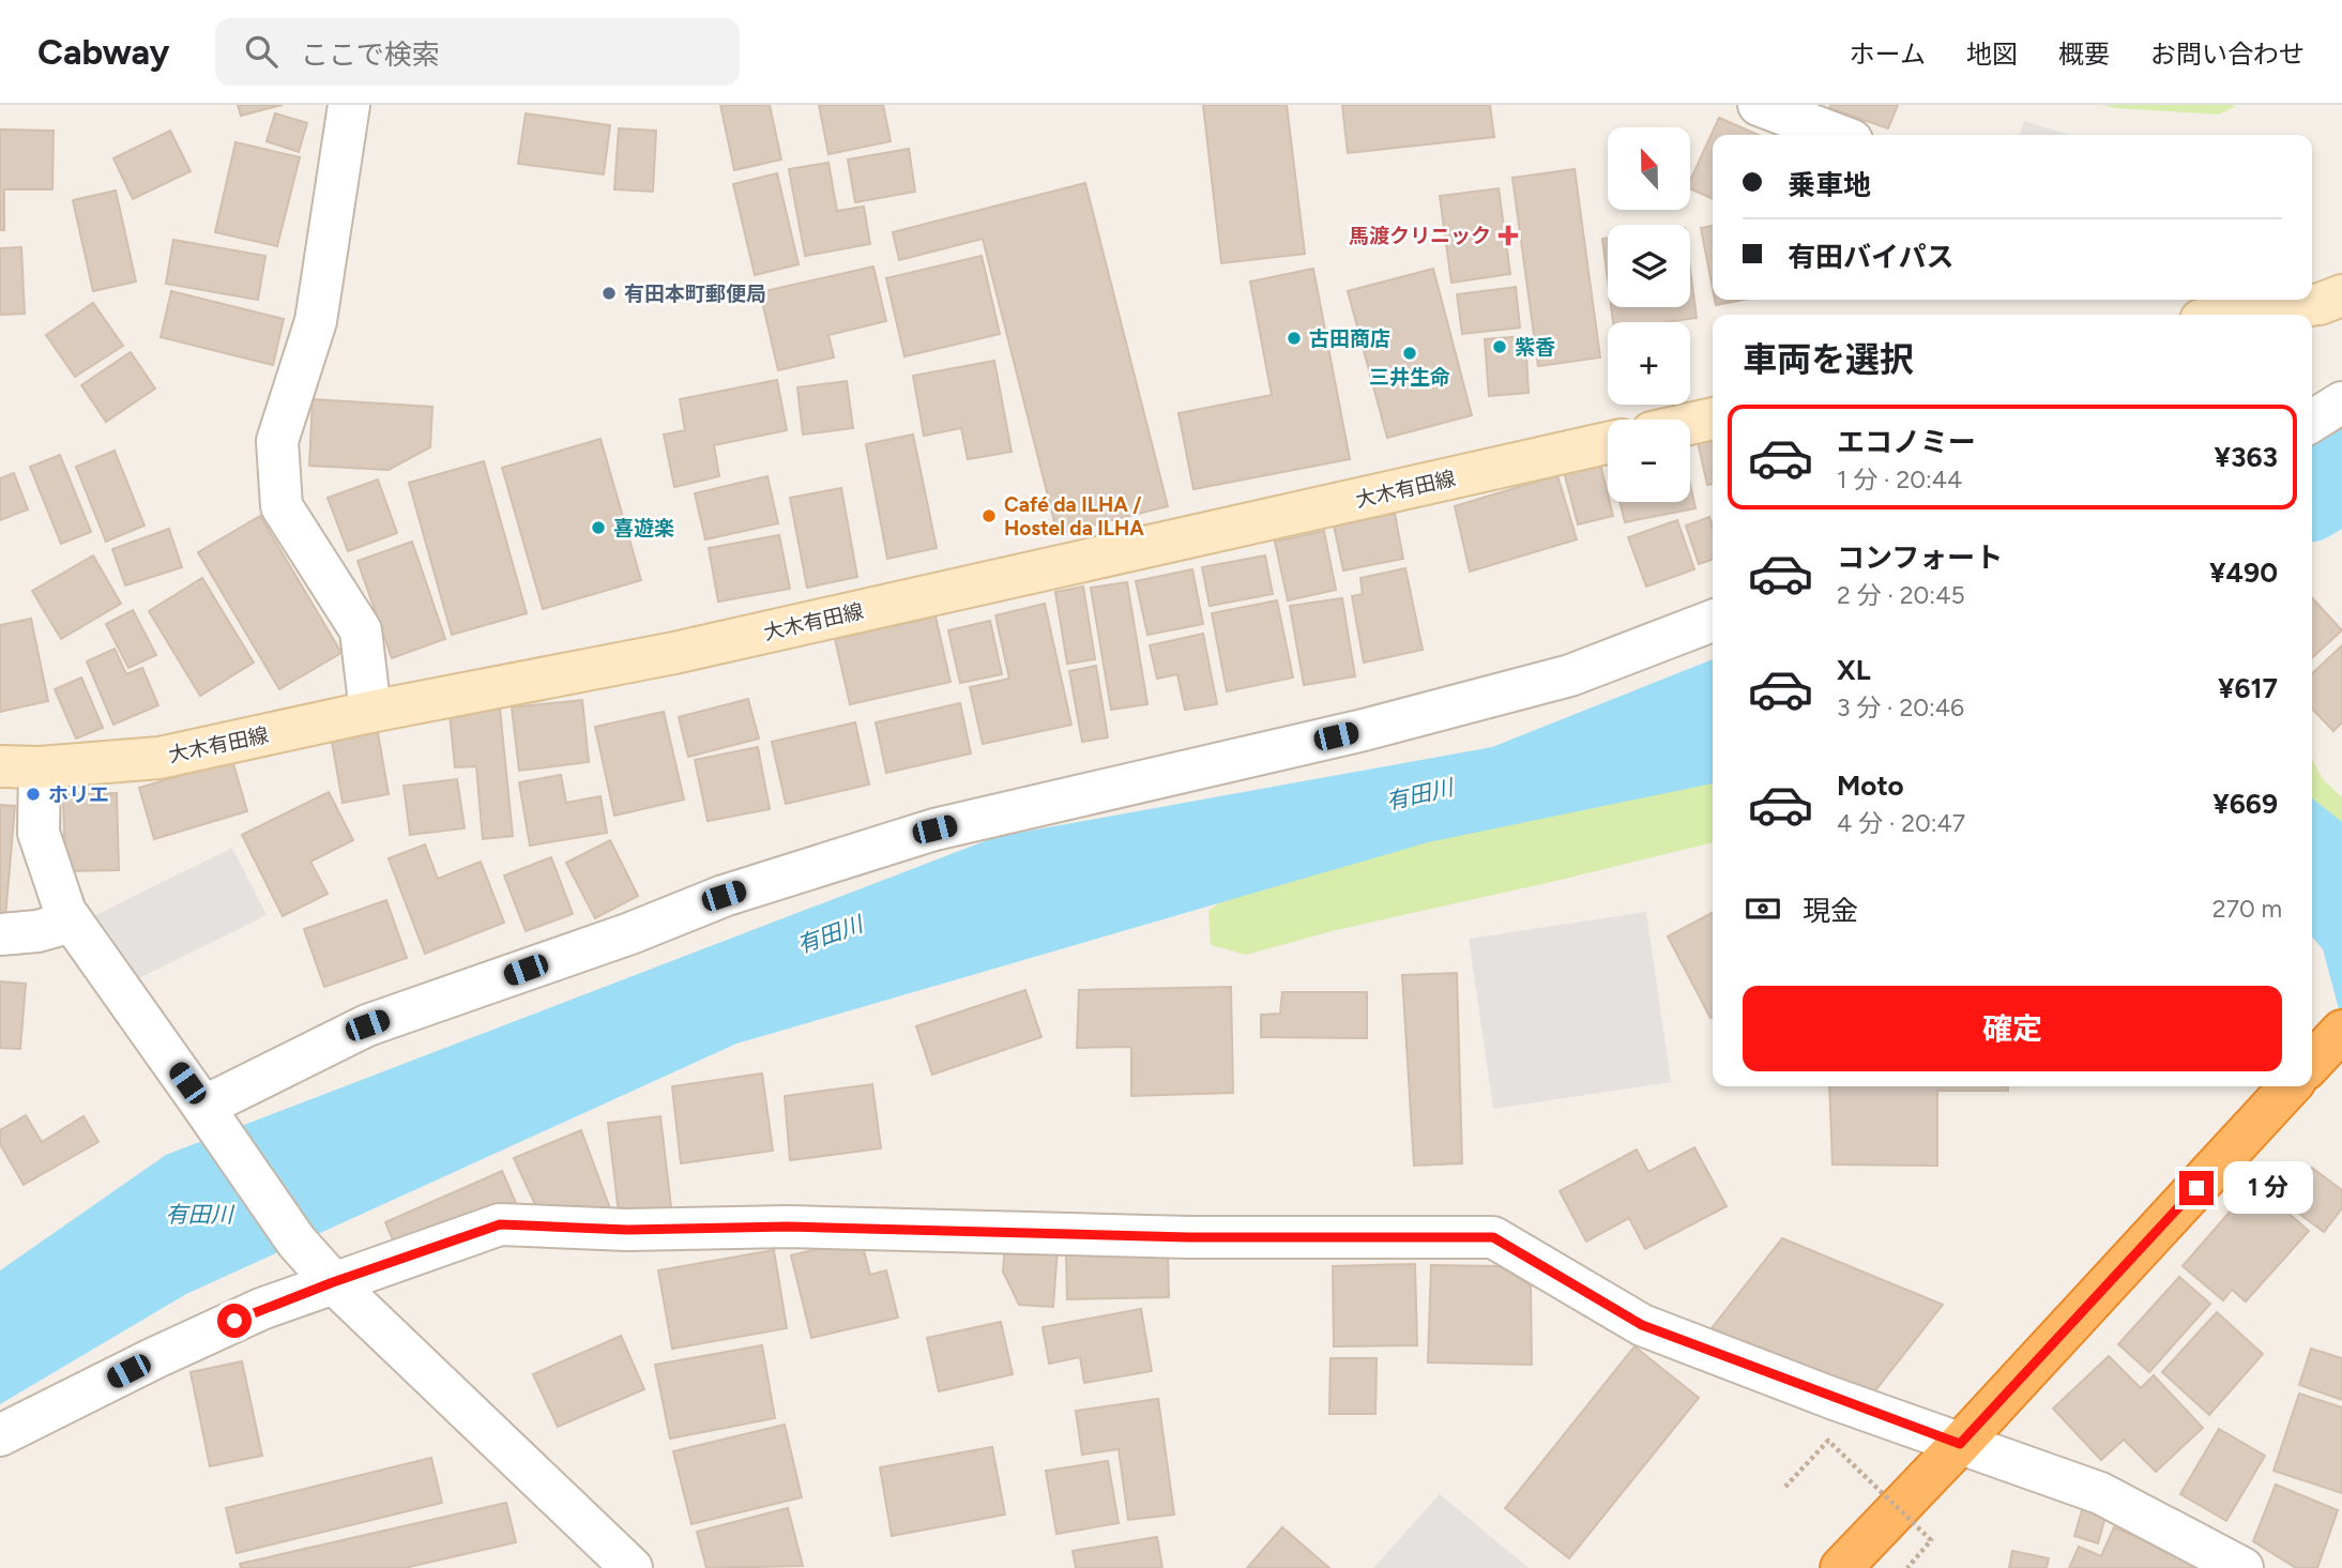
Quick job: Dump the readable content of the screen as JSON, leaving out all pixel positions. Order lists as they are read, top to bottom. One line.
{"streets":{"main road":["大木有田線"]},"water":["有田川"],"places":{"health":["馬渡クリニック"],"other":["有田本町郵便局","古田商店","紫香","三井生命","Café da ILHA / Hostel da ILHA","喜遊楽","ホリエ"]},"north":"top","page":{"header":"Cabway","search":"ここで検索","nav":["ホーム","地図","概要","お問い合わせ"],"map_buttons":["+","−"],"banner":["乗車地","有田バイパス"],"heading":"車両を選択","list":[{"name":"エコノミー","note":"1 分 · 20:44","value":"¥363"},{"name":"コンフォート","note":"2 分 · 20:45","value":"¥490"},{"name":"XL","note":"3 分 · 20:46","value":"¥617"},{"name":"Moto","note":"4 分 · 20:47","value":"¥669"}],"pay":["現金","270 m"],"buttons":"確定","bubble":"1 分"}}
